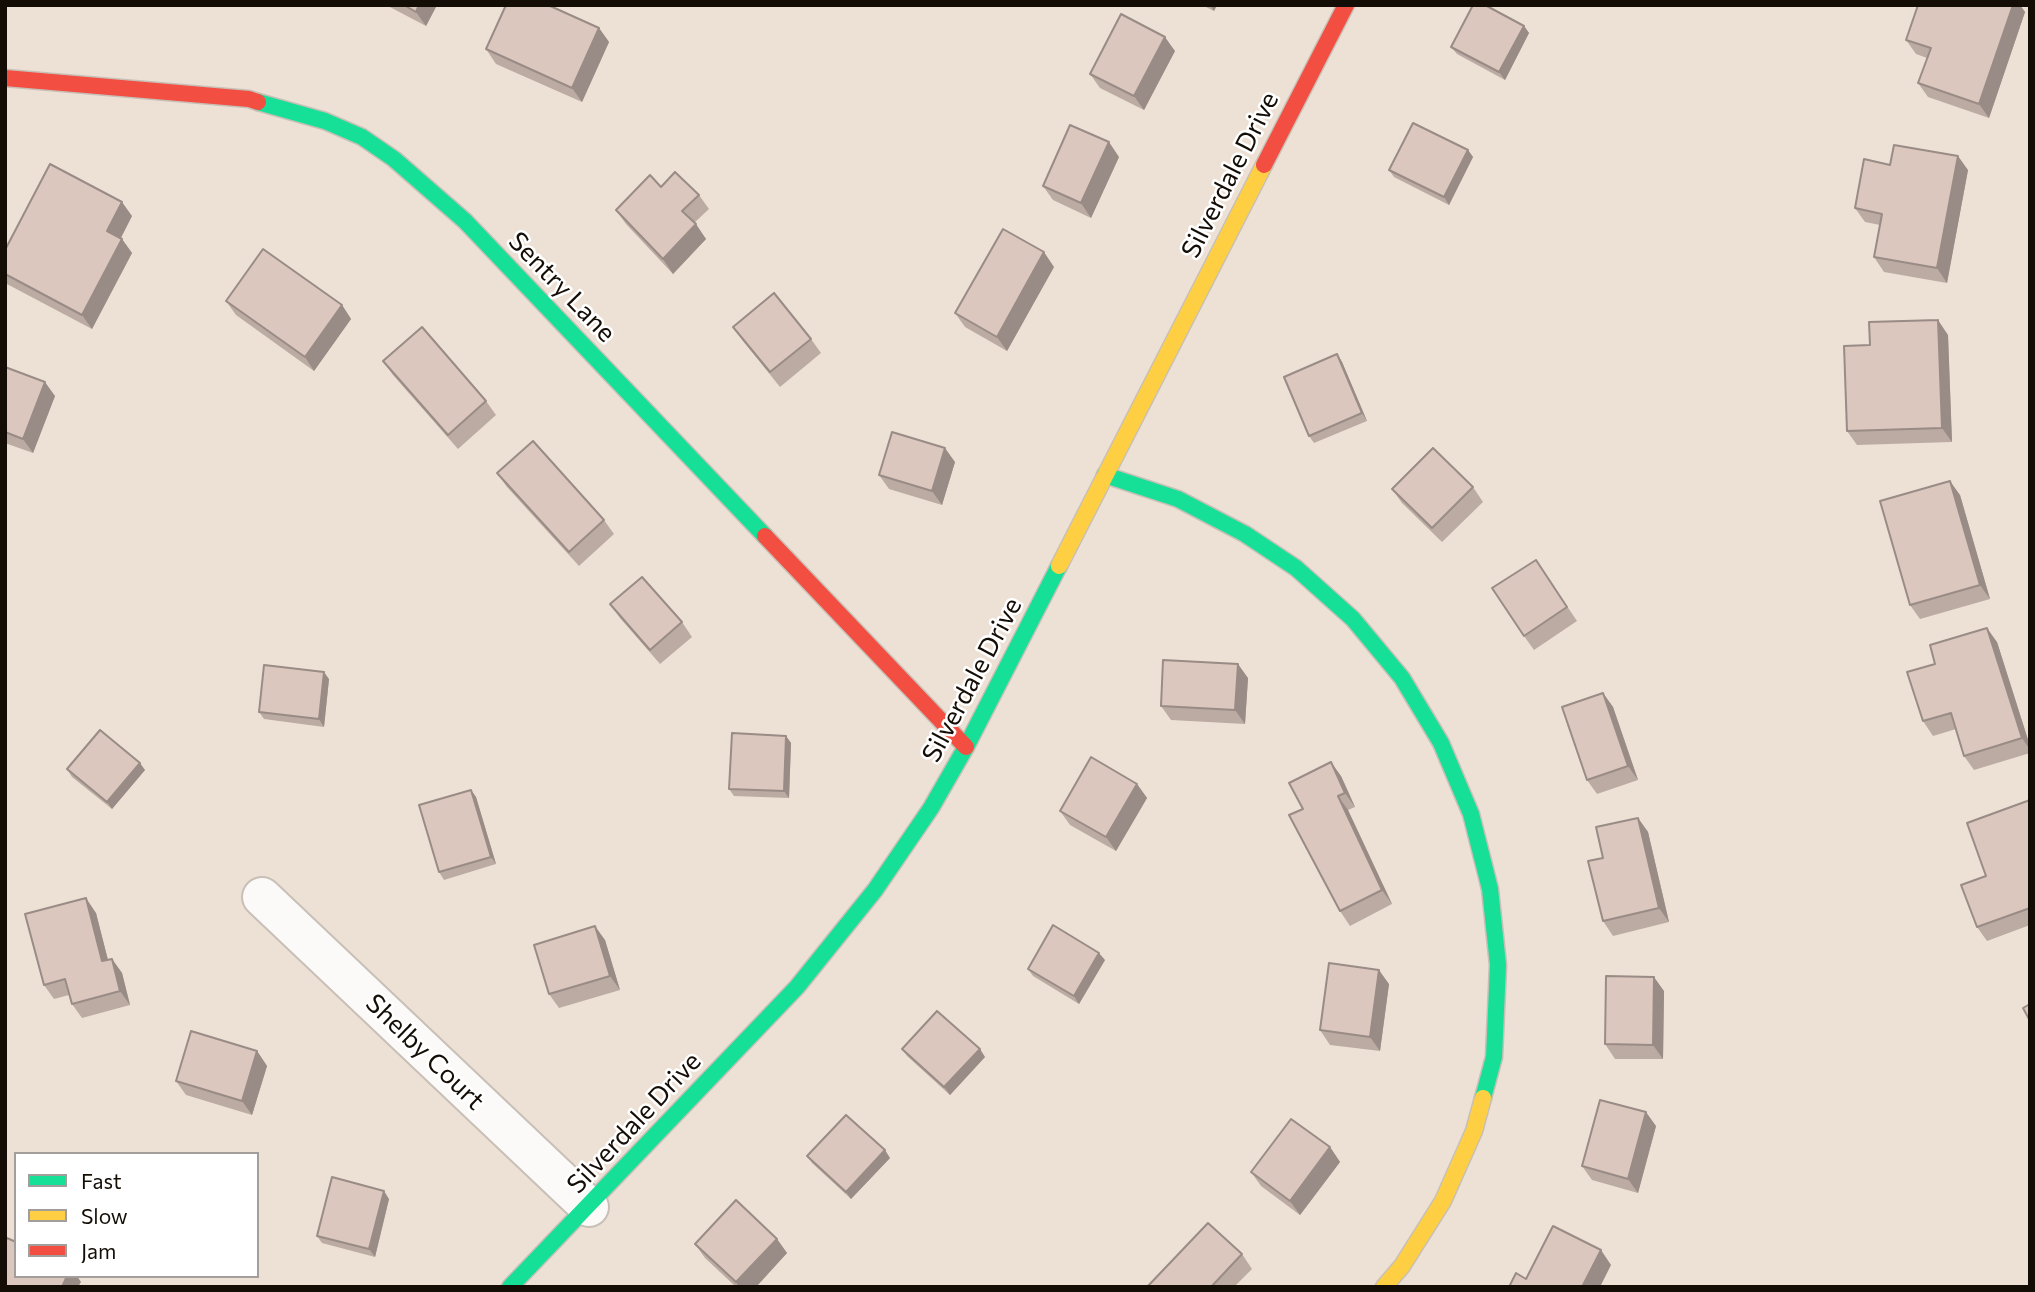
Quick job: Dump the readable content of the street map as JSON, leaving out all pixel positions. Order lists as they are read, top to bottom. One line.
{"streets":{"street":["Silverdale Drive","Sentry Lane","Shelby Court"]},"crossings":[["Silverdale Drive","Sentry Lane"],["Silverdale Drive","Shelby Court"]],"legend":["Fast","Slow","Jam"]}
